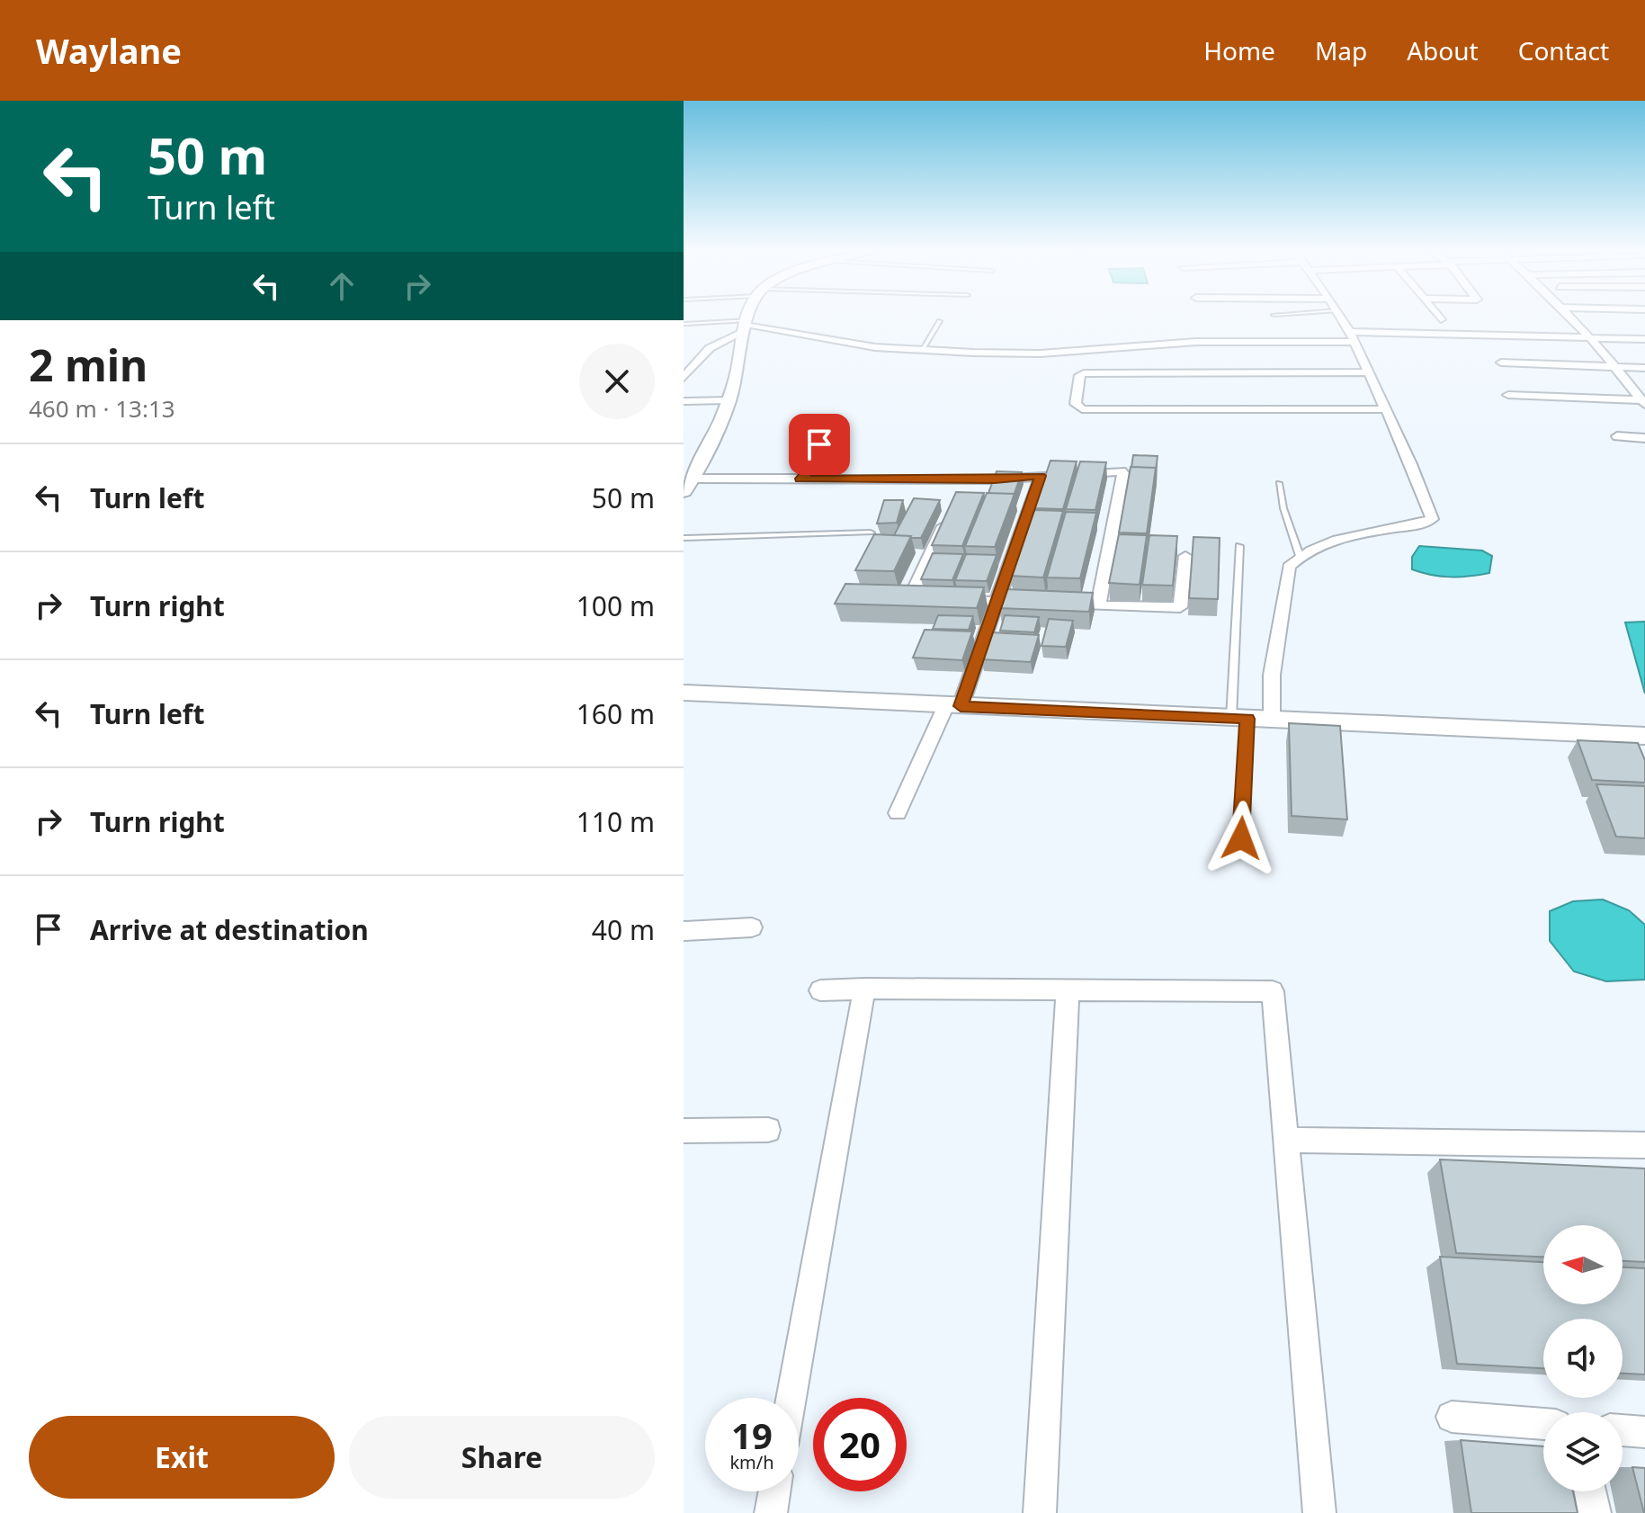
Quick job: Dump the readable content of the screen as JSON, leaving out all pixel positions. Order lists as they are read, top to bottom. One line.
{"north":"left","page":{"header":"Waylane","nav":["Home","Map","About","Contact"],"turn":["50 m","Turn left"],"heading":["2 min","460 m · 13:13"],"list":[{"name":"Turn left","value":"50 m"},{"name":"Turn right","value":"100 m"},{"name":"Turn left","value":"160 m"},{"name":"Turn right","value":"110 m"},{"name":"Arrive at destination","value":"40 m"}],"speed":"19 km/h","limit":"20","buttons":["Exit","Share"]}}
